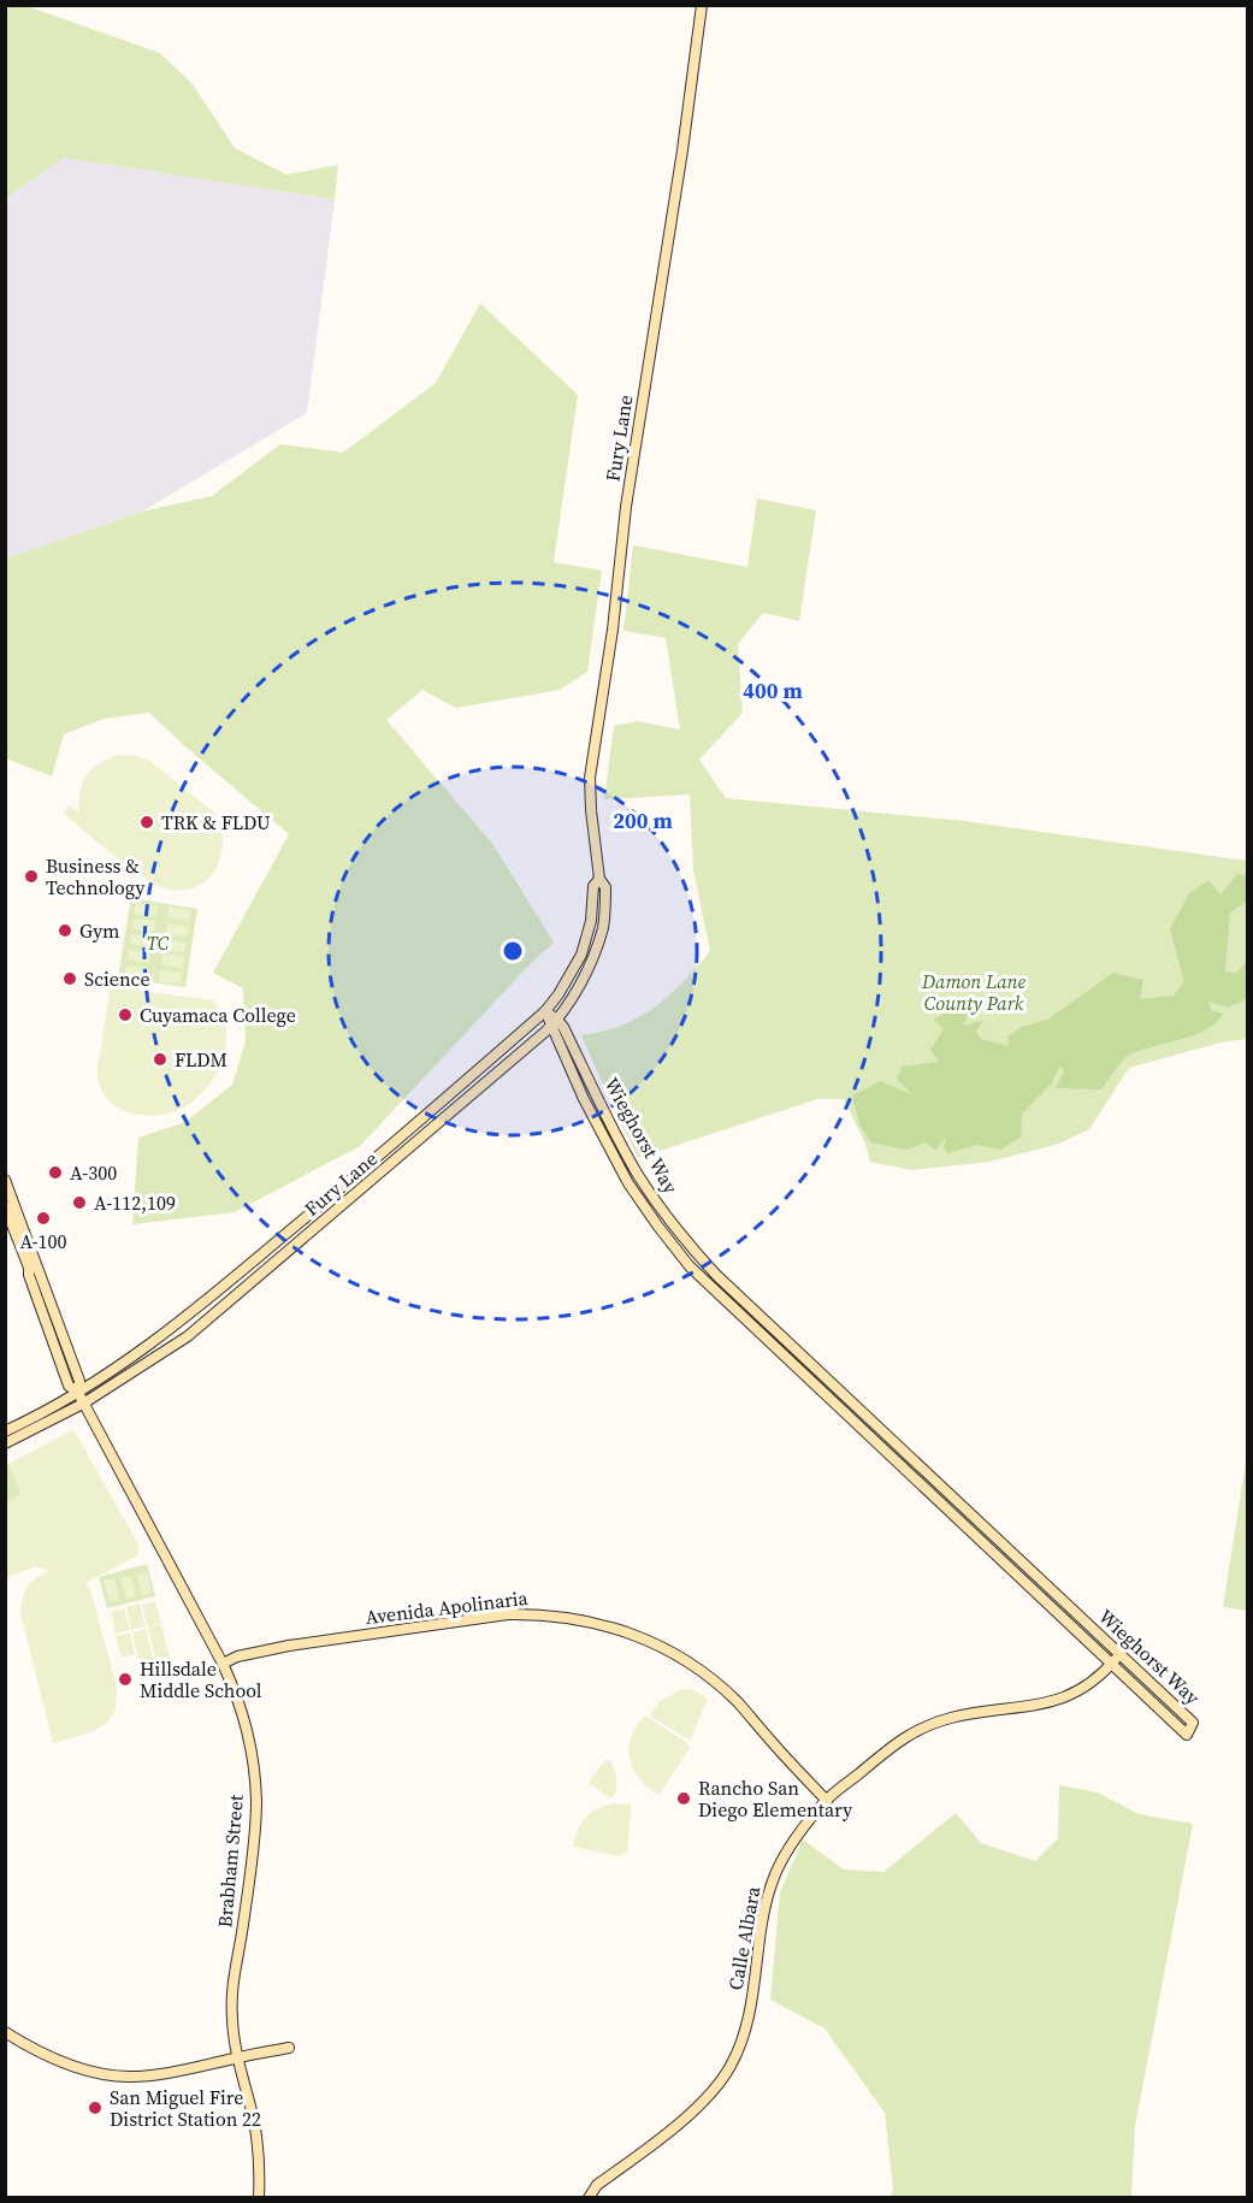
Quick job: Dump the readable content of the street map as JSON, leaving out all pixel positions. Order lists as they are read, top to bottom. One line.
{"streets":{"street":["Fury Lane","Wieghorst Way","Avenida Apolinaria","Brabham Street","Calle Albara"]},"crossings":[["Fury Lane","Wieghorst Way"],["Fury Lane","Brabham Street"],["Wieghorst Way","Calle Albara"],["Avenida Apolinaria","Brabham Street"],["Avenida Apolinaria","Calle Albara"]],"parks":["TC","Damon Lane County Park"],"places":["TRK & FLDU","Business & Technology","Gym","Science","Cuyamaca College","FLDM","A-300","A-112,109","A-100","Hillsdale Middle School","Rancho San Diego Elementary","San Miguel Fire District Station 22"],"rings":["400 m","200 m"]}
